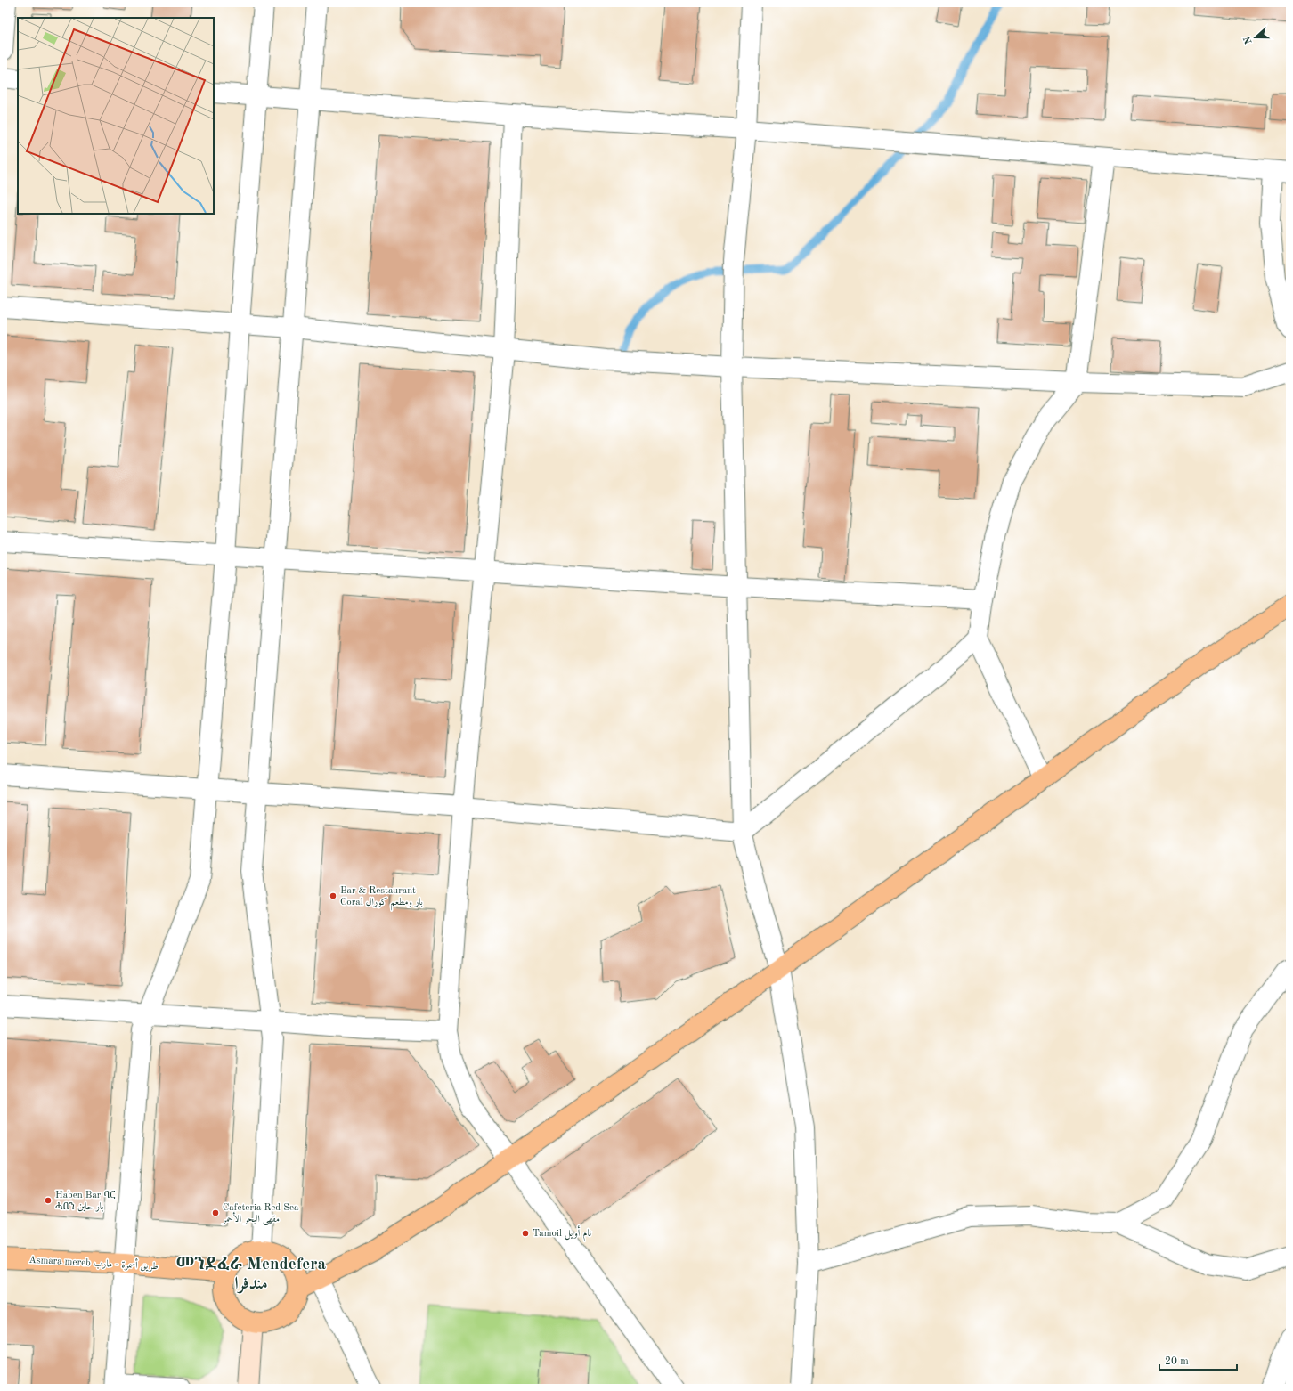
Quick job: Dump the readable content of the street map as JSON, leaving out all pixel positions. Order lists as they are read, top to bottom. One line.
{"streets":{"highway":["Asmara mereb طريق أسمرة - مارب"]},"districts":["መንደፈራ Mendefera مندفرا"],"places":["Bar & Restaurant Coral بار ومطعم كورال","Haben Bar ባር ሓበን بار حابن","Cafeteria Red Sea مقهى البحر الأحمر","Tamoil تام أويل"],"scale_bar":"20 m","north":"left"}
